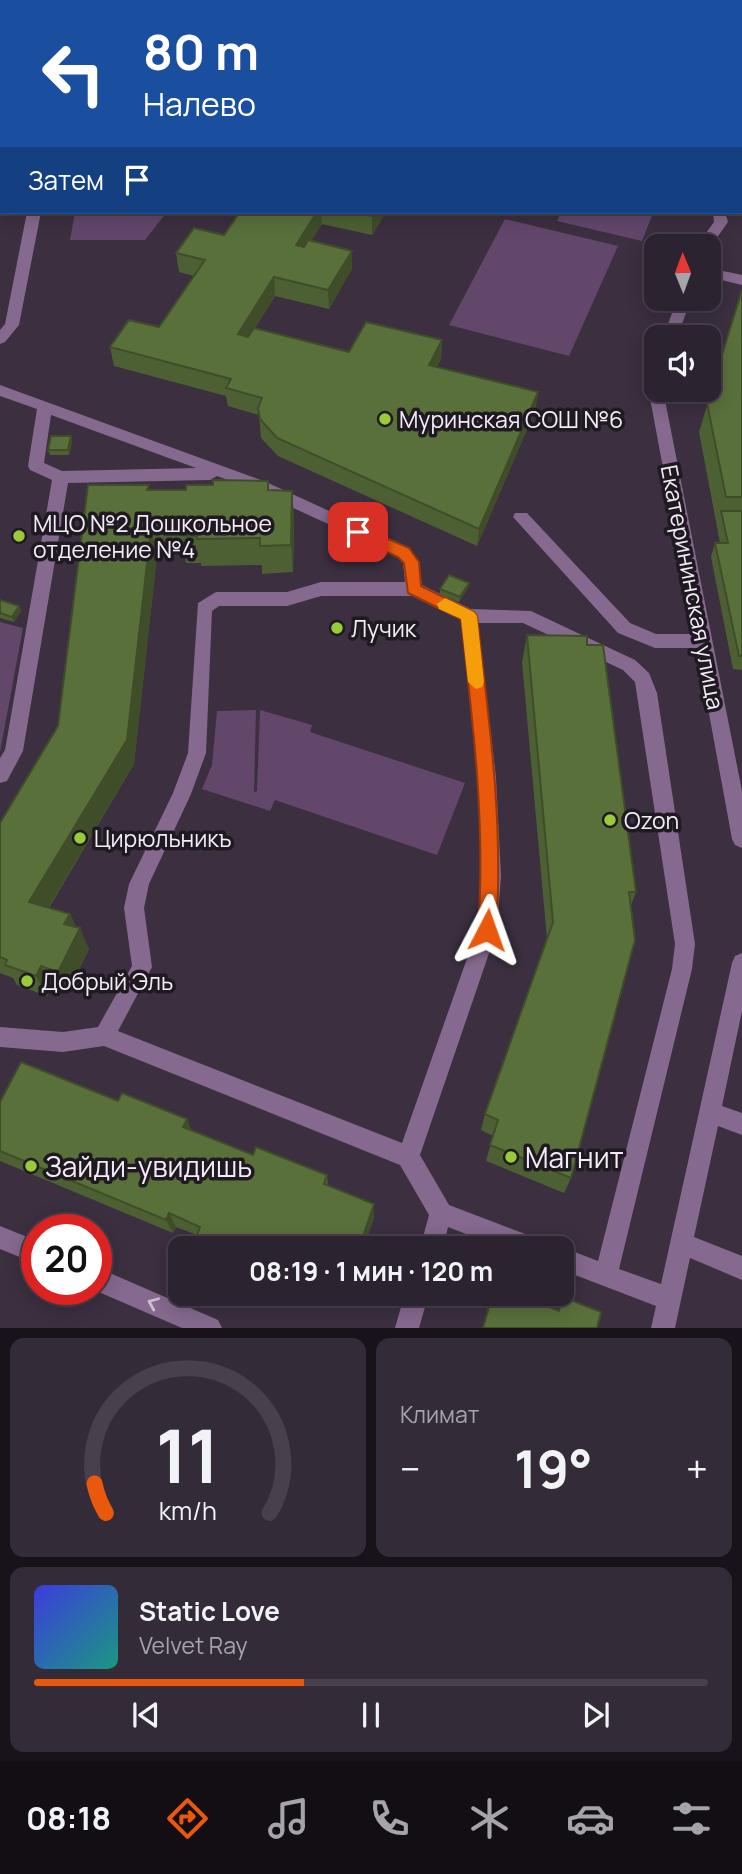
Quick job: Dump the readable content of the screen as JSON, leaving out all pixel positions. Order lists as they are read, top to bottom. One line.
{"streets":{"street":["Екатерининская улица"]},"places":["Муринская СОШ №6","МЦО №2 Дошкольное отделение №4","Лучик","Ozon","Цирюльникъ","Добрый Эль","Магнит","Зайди-увидишь"],"north":"top","page":{"turn":["80 m","Налево"],"then":"Затем","limit":"20","trip":"08:19 · 1 мин · 120 m","tile":"Климат","heat":["−","19°","+"],"song":["Static Love","Velvet Ray"],"tabs":"08:18","gauge":["11","km/h"]}}
